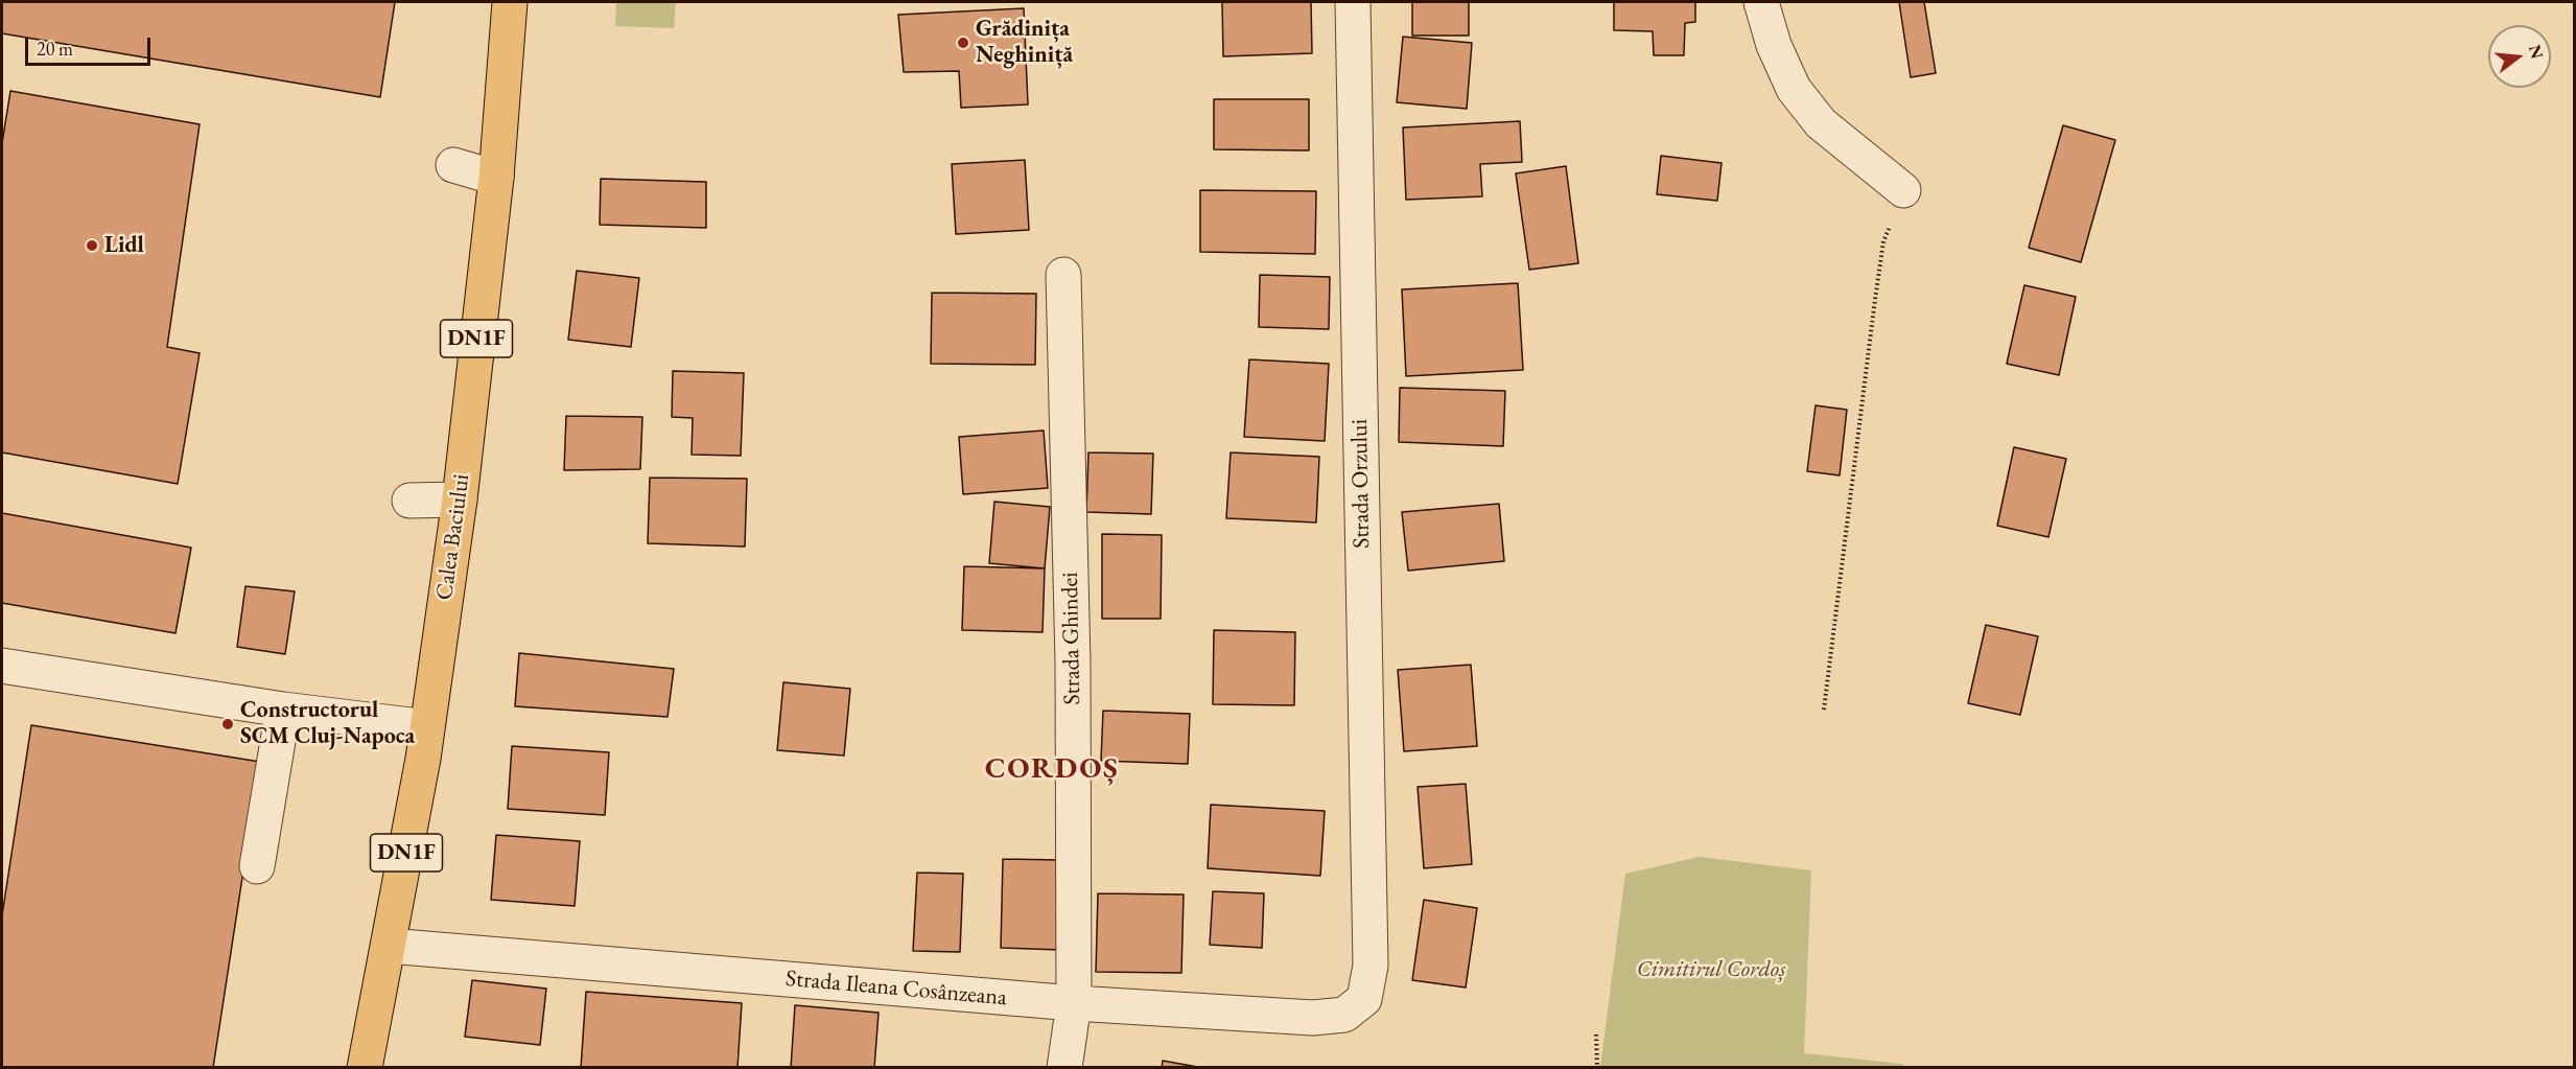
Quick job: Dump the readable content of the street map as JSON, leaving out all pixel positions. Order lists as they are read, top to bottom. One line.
{"streets":{"main road":["DN1F","Calea Baciului"],"street":["Strada Orzului","Strada Ghindei","Strada Ileana Cosânzeana"]},"crossings":[["Strada Orzului","Strada Ileana Cosânzeana"],["Calea Baciului","Strada Ileana Cosânzeana"],["Strada Ghindei","Strada Ileana Cosânzeana"]],"districts":["CORDOȘ"],"parks":["Cimitirul Cordoș"],"places":["Grădinița Neghiniță","Lidl","Constructorul SCM Cluj-Napoca"],"scale_bar":"20 m","north":"right"}
